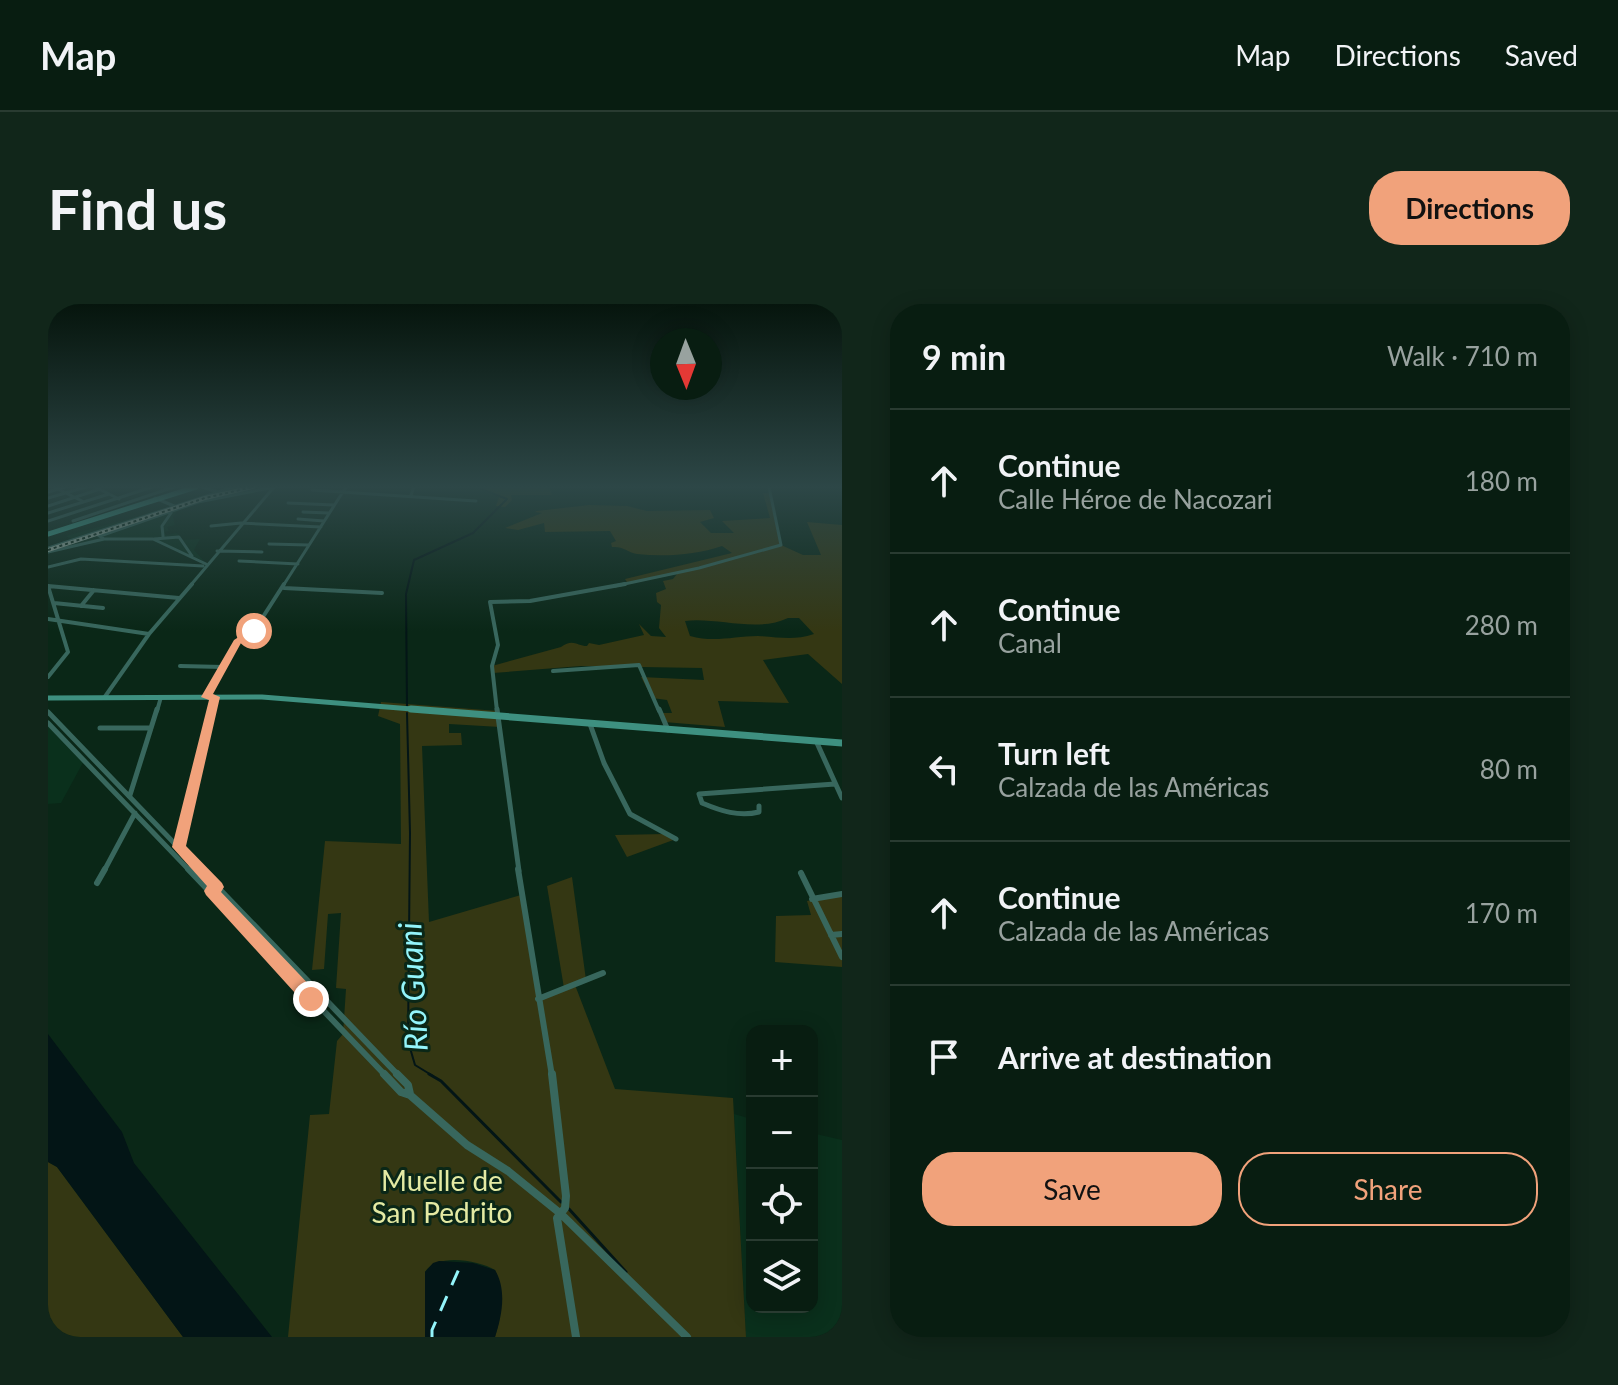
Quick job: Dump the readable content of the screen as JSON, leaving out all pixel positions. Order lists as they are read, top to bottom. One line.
{"water":["Río Guani"],"parks":["Muelle de San Pedrito"],"north":"bottom","page":{"header":"Map","nav":["Map","Directions","Saved"],"buttons":["Directions",["Save","Share"]],"title":"Find us","heading":["9 min","Walk · 710 m"],"list":[["Continue","Calle Héroe de Nacozari","180 m"],["Continue","Canal","280 m"],["Turn left","Calzada de las Américas","80 m"],["Continue","Calzada de las Américas","170 m"],"Arrive at destination"],"map_buttons":["+","−"]}}
